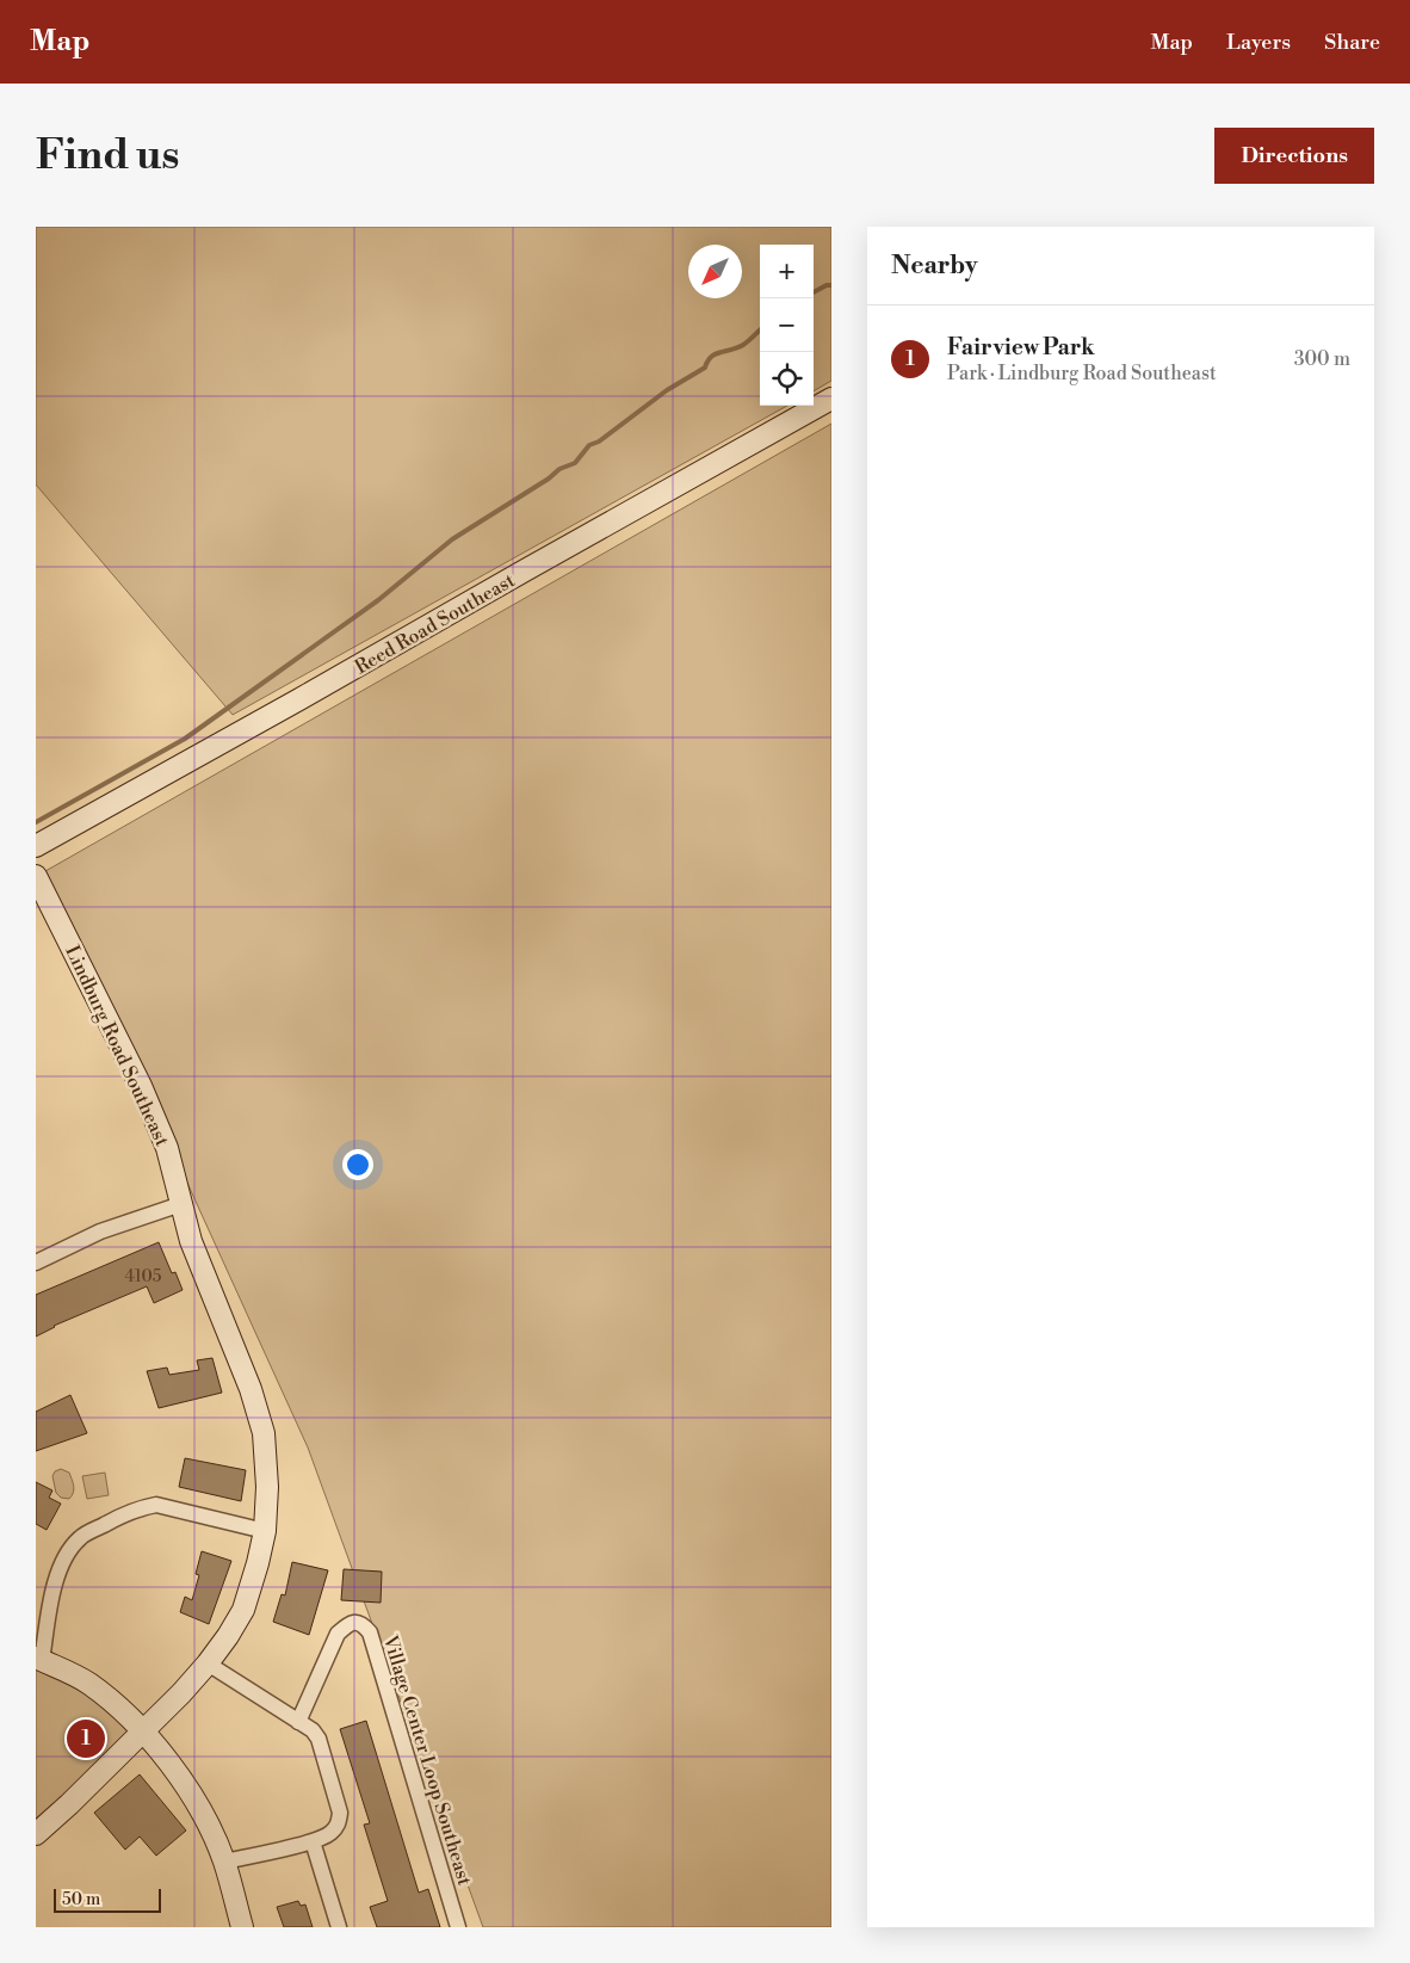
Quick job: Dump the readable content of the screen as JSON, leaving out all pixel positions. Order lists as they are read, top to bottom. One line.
{"streets":{"street":["Reed Road Southeast","Lindburg Road Southeast","Village Center Loop Southeast"]},"house_numbers":["4105"],"scale_bar":"50 m","north":"bottom left","page":{"header":"Map","nav":["Map","Layers","Share"],"buttons":"Directions","title":"Find us","heading":"Nearby","map_buttons":["+","−"],"list":[{"mark":"1","name":"Fairview Park","note":"Park · Lindburg Road Southeast","value":"300 m"}],"pins":"1","scale":"50 m"}}
